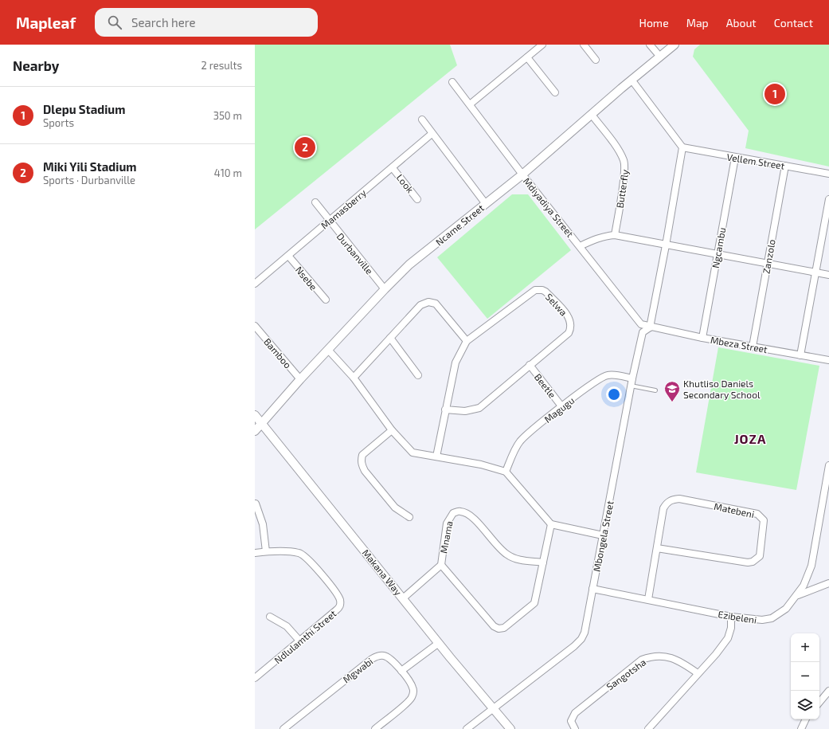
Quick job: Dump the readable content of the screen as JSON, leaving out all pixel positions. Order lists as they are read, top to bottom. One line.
{"streets":{"street":["Vellem Street","Look","Butterfly","Mdiyadiya Street","Mamasberry","Ncame Street","Ngcambu","Durbanville","Zanzolo","Nsebe","Selwa","Mbeza Street","Bamboo","Beetle","Magugu","Matebeni","Mbongela Street","Mnama","Makana Way","Ezibeleni","Ndlulamthi Street","Mgwabi","Sangotsha"]},"crossings":[["Vellem Street","Ngcambu"],["Vellem Street","Zanzolo"],["Look","Mamasberry"],["Butterfly","Ncame Street"],["Mdiyadiya Street","Ncame Street"],["Mdiyadiya Street","Mbeza Street"],["Mdiyadiya Street","Mbongela Street"],["Mamasberry","Durbanville"],["Mamasberry","Nsebe"],["Ncame Street","Durbanville"],["Ncame Street","Bamboo"],["Ncame Street","Makana Way"],["Ngcambu","Mbeza Street"],["Zanzolo","Mbeza Street"],["Selwa","Beetle"],["Mbeza Street","Mbongela Street"],["Beetle","Magugu"],["Magugu","Mbongela Street"],["Matebeni","Ezibeleni"],["Mbongela Street","Makana Way"],["Mbongela Street","Ezibeleni"],["Mnama","Makana Way"]],"districts":["JOZA"],"places":{"school or university":["Khutliso Daniels Secondary School"]},"page":{"header":"Mapleaf","search":"Search here","nav":["Home","Map","About","Contact"],"heading":["Nearby","2 results"],"pins":["1","2"],"list":[{"mark":"1","name":"Dlepu Stadium","note":"Sports","value":"350 m"},{"mark":"2","name":"Miki Yili Stadium","note":"Sports · Durbanville","value":"410 m"}],"map_buttons":["+","−"]}}
